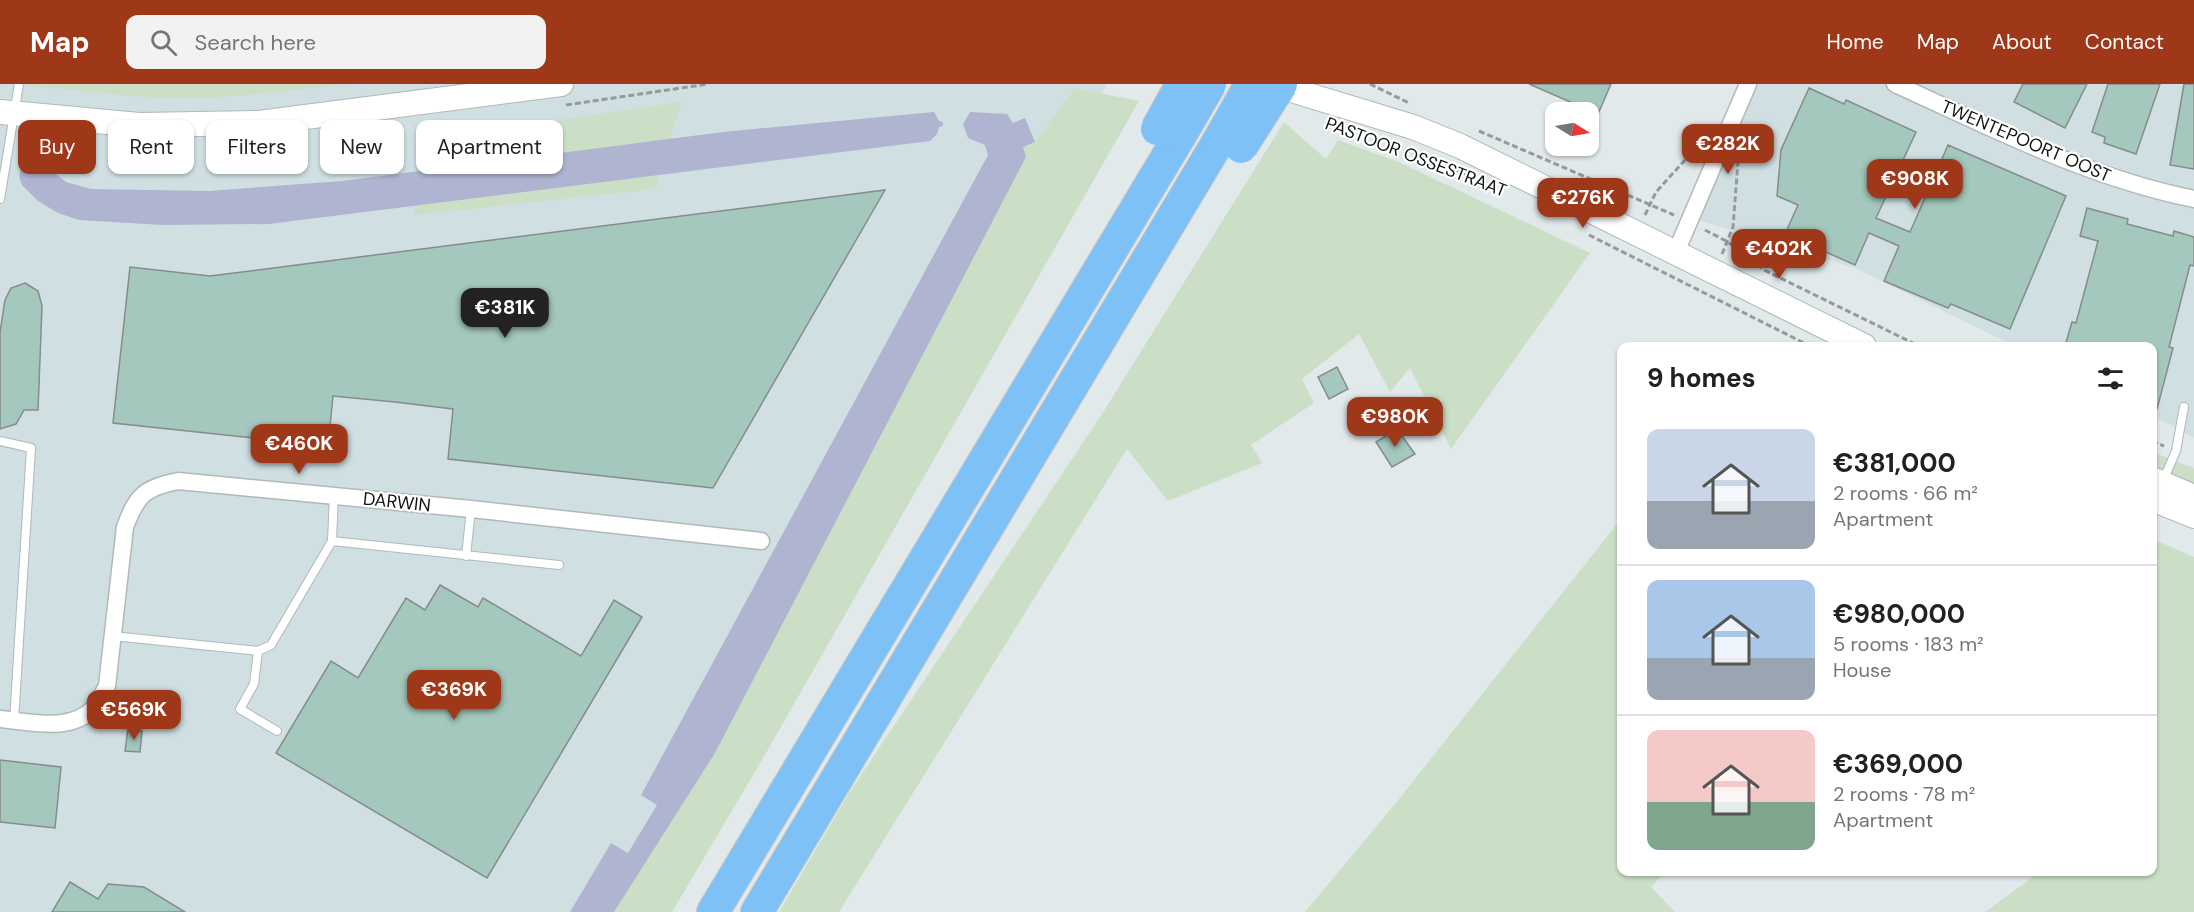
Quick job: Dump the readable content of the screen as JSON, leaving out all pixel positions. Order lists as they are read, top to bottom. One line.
{"streets":{"main road":["PASTOOR OSSESTRAAT"],"street":["TWENTEPOORT OOST","DARWIN"]},"north":"right","page":{"header":"Map","search":"Search here","nav":["Home","Map","About","Contact"],"chip":["Buy","Rent","Filters","New","Apartment"],"price":["€282K","€908K","€276K","€402K","€381K","€980K","€460K","€369K","€569K"],"heading":"9 homes","list":[{"name":"€381,000","note":"2 rooms · 66 m² · Apartment"},{"name":"€980,000","note":"5 rooms · 183 m² · House"},{"name":"€369,000","note":"2 rooms · 78 m² · Apartment"}]}}
